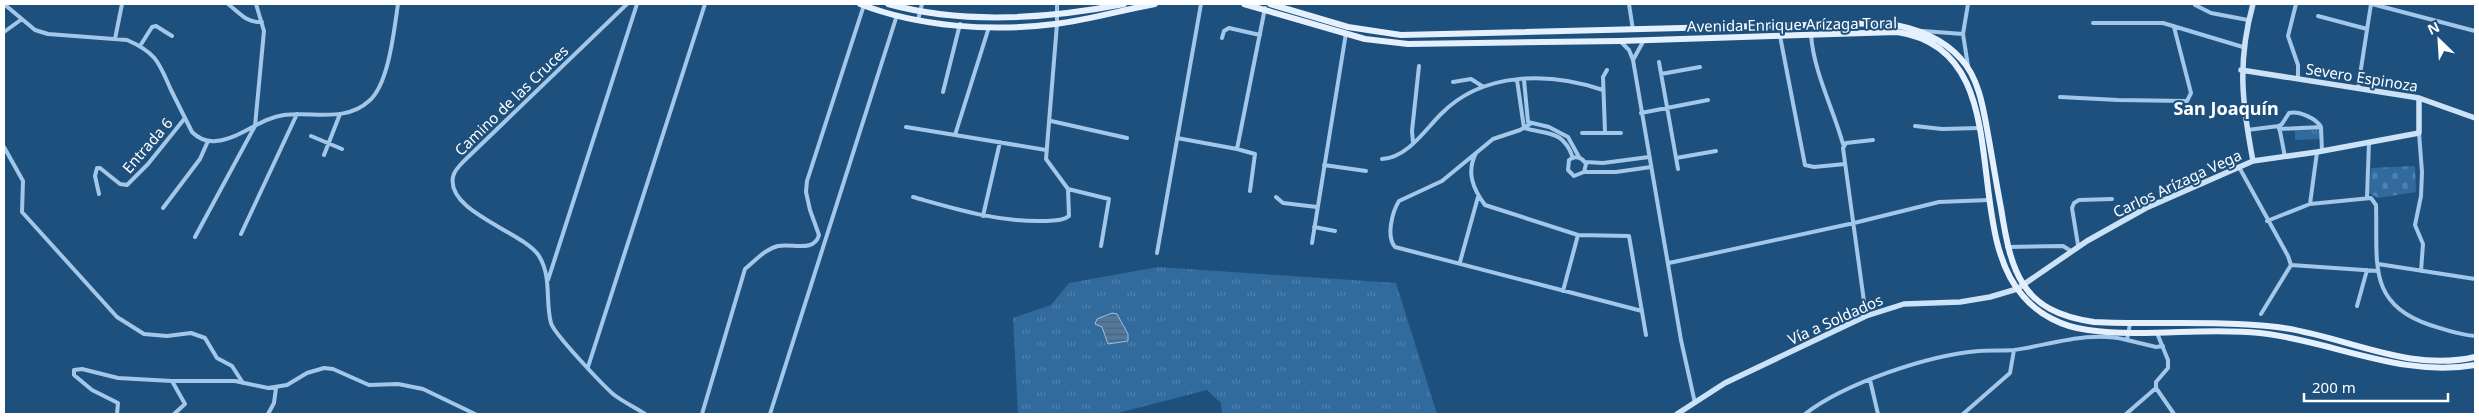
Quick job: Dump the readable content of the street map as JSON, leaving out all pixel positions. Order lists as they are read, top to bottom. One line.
{"streets":{"main road":["Avenida Enrique Arízaga Toral"],"street":["Severo Espinoza","Camino de las Cruces","Entrada 6","Carlos Arízaga Vega","Vía a Soldados"]},"crossings":[["Avenida Enrique Arízaga Toral","Carlos Arízaga Vega"],["Avenida Enrique Arízaga Toral","Vía a Soldados"],["Carlos Arízaga Vega","Vía a Soldados"]],"districts":["San Joaquín"],"scale_bar":"200 m","north":"top left"}
